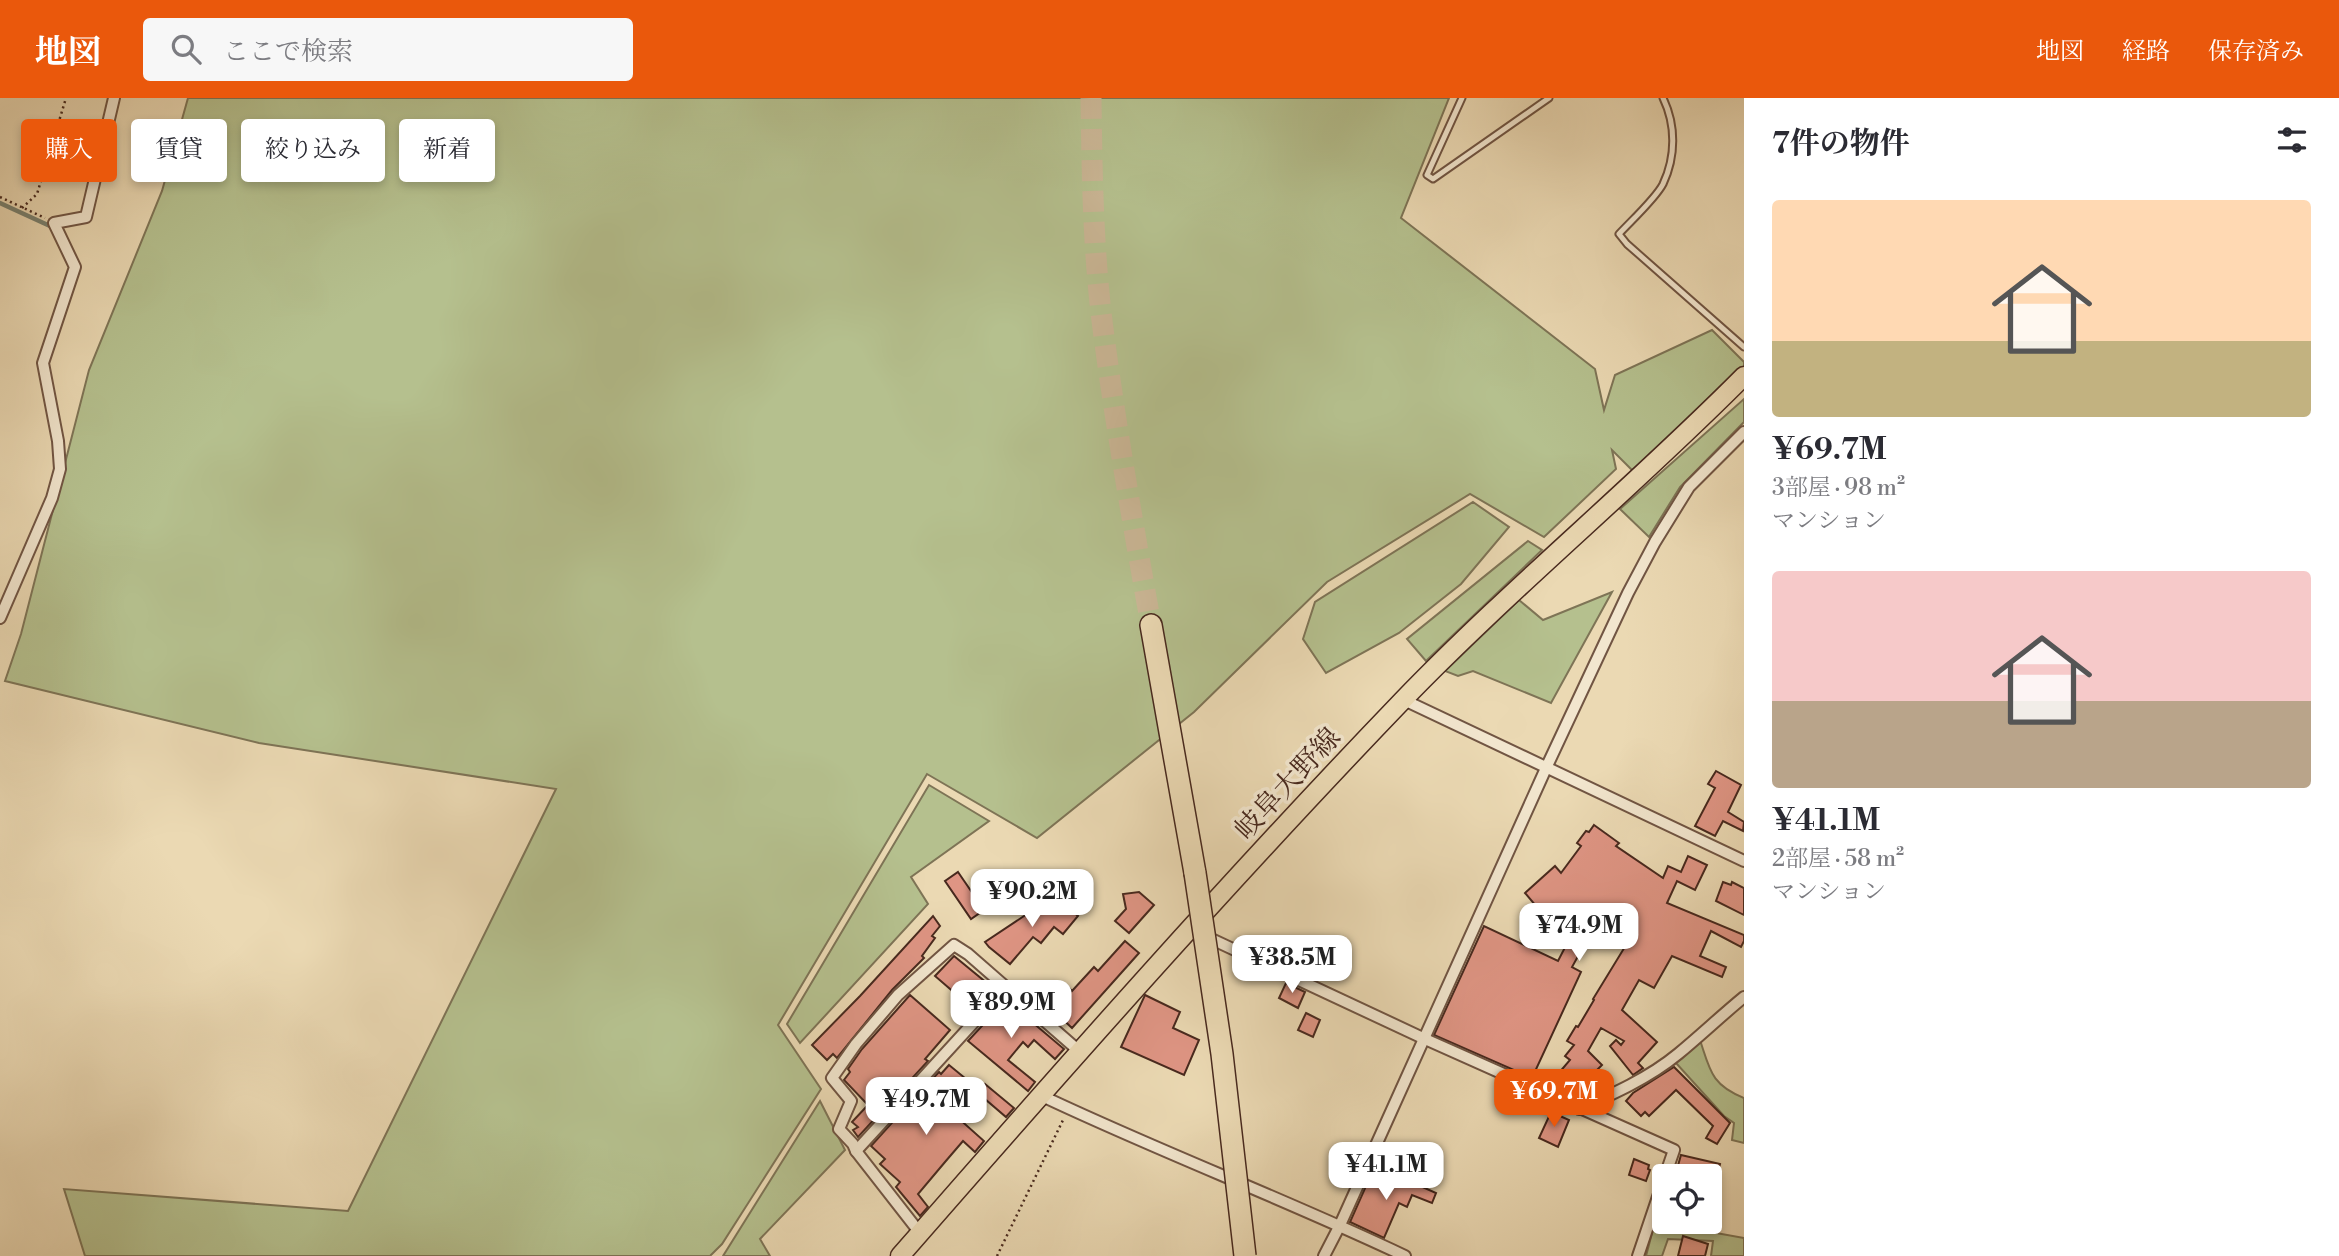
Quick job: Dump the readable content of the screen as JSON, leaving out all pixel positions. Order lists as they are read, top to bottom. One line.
{"streets":{"main road":["岐阜大野線"]},"page":{"header":"地図","search":"ここで検索","nav":["地図","経路","保存済み"],"heading":"7件の物件","chip":["購入","賃貸","絞り込み","新着"],"list":[{"name":"¥69.7M","note":"3部屋 · 98 m² · マンション"},{"name":"¥41.1M","note":"2部屋 · 58 m² · マンション"}],"price":["¥90.2M","¥74.9M","¥38.5M","¥89.9M","¥69.7M","¥49.7M","¥41.1M"]}}
